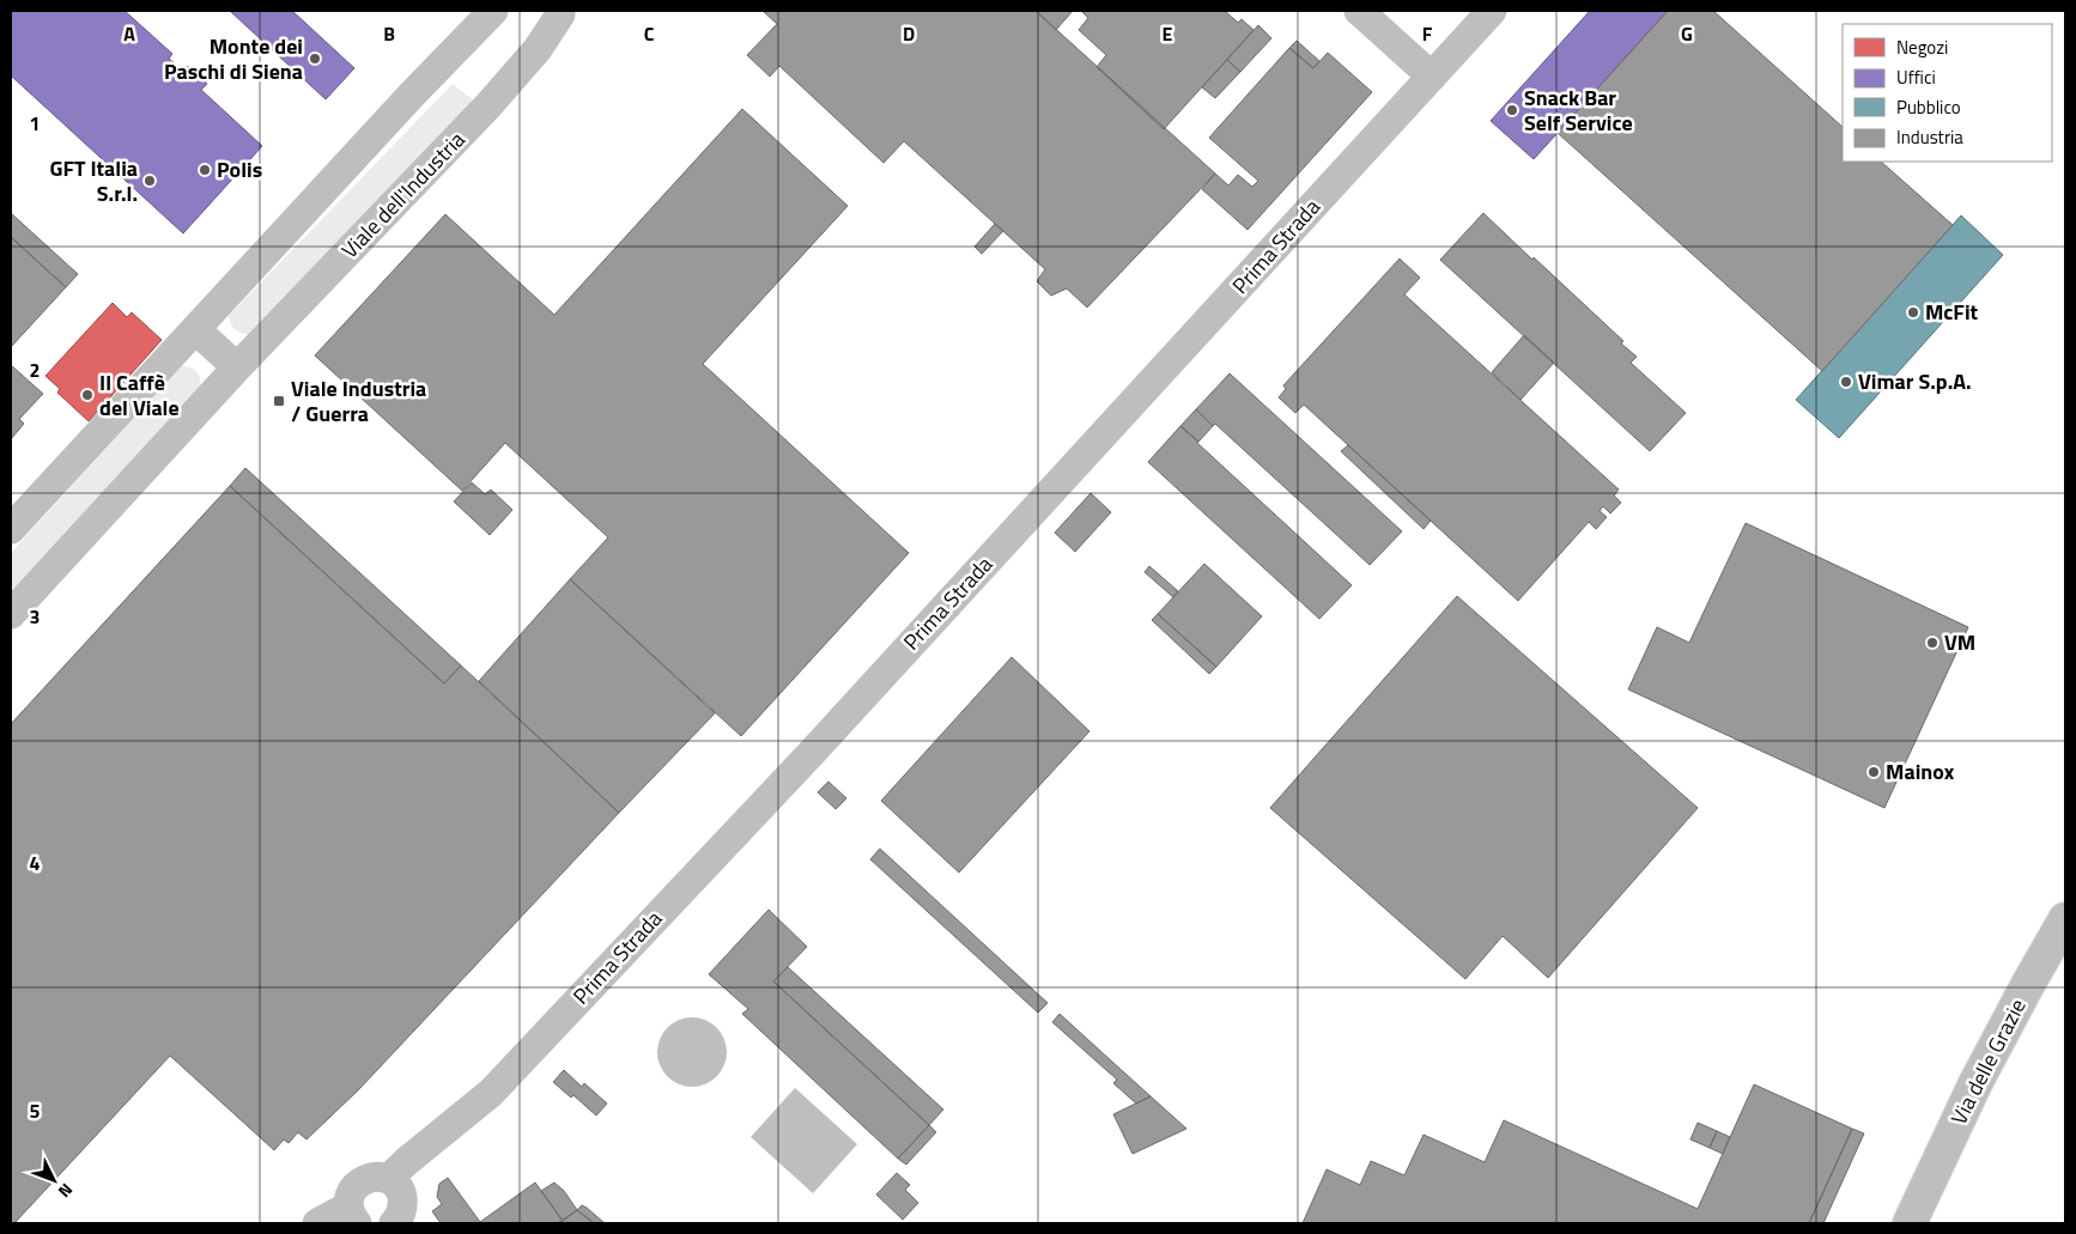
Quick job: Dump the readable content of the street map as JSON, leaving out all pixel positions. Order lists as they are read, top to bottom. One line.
{"streets":{"main road":["Via delle Grazie"],"street":["Viale dell'Industria","Prima Strada"]},"places":{"other":["Monte dei Paschi di Siena","Snack Bar Self Service","Polis","GFT Italia S.r.l.","McFit","Vimar S.p.A.","Il Caffè del Viale","VM","Mainox"],"transit":["Viale Industria / Guerra"]},"legend":["Negozi","Uffici","Pubblico","Industria"],"north":"bottom right","grid":{"columns":["A","B","C","D","E","F","G"],"rows":["1","2","3","4","5"]}}
